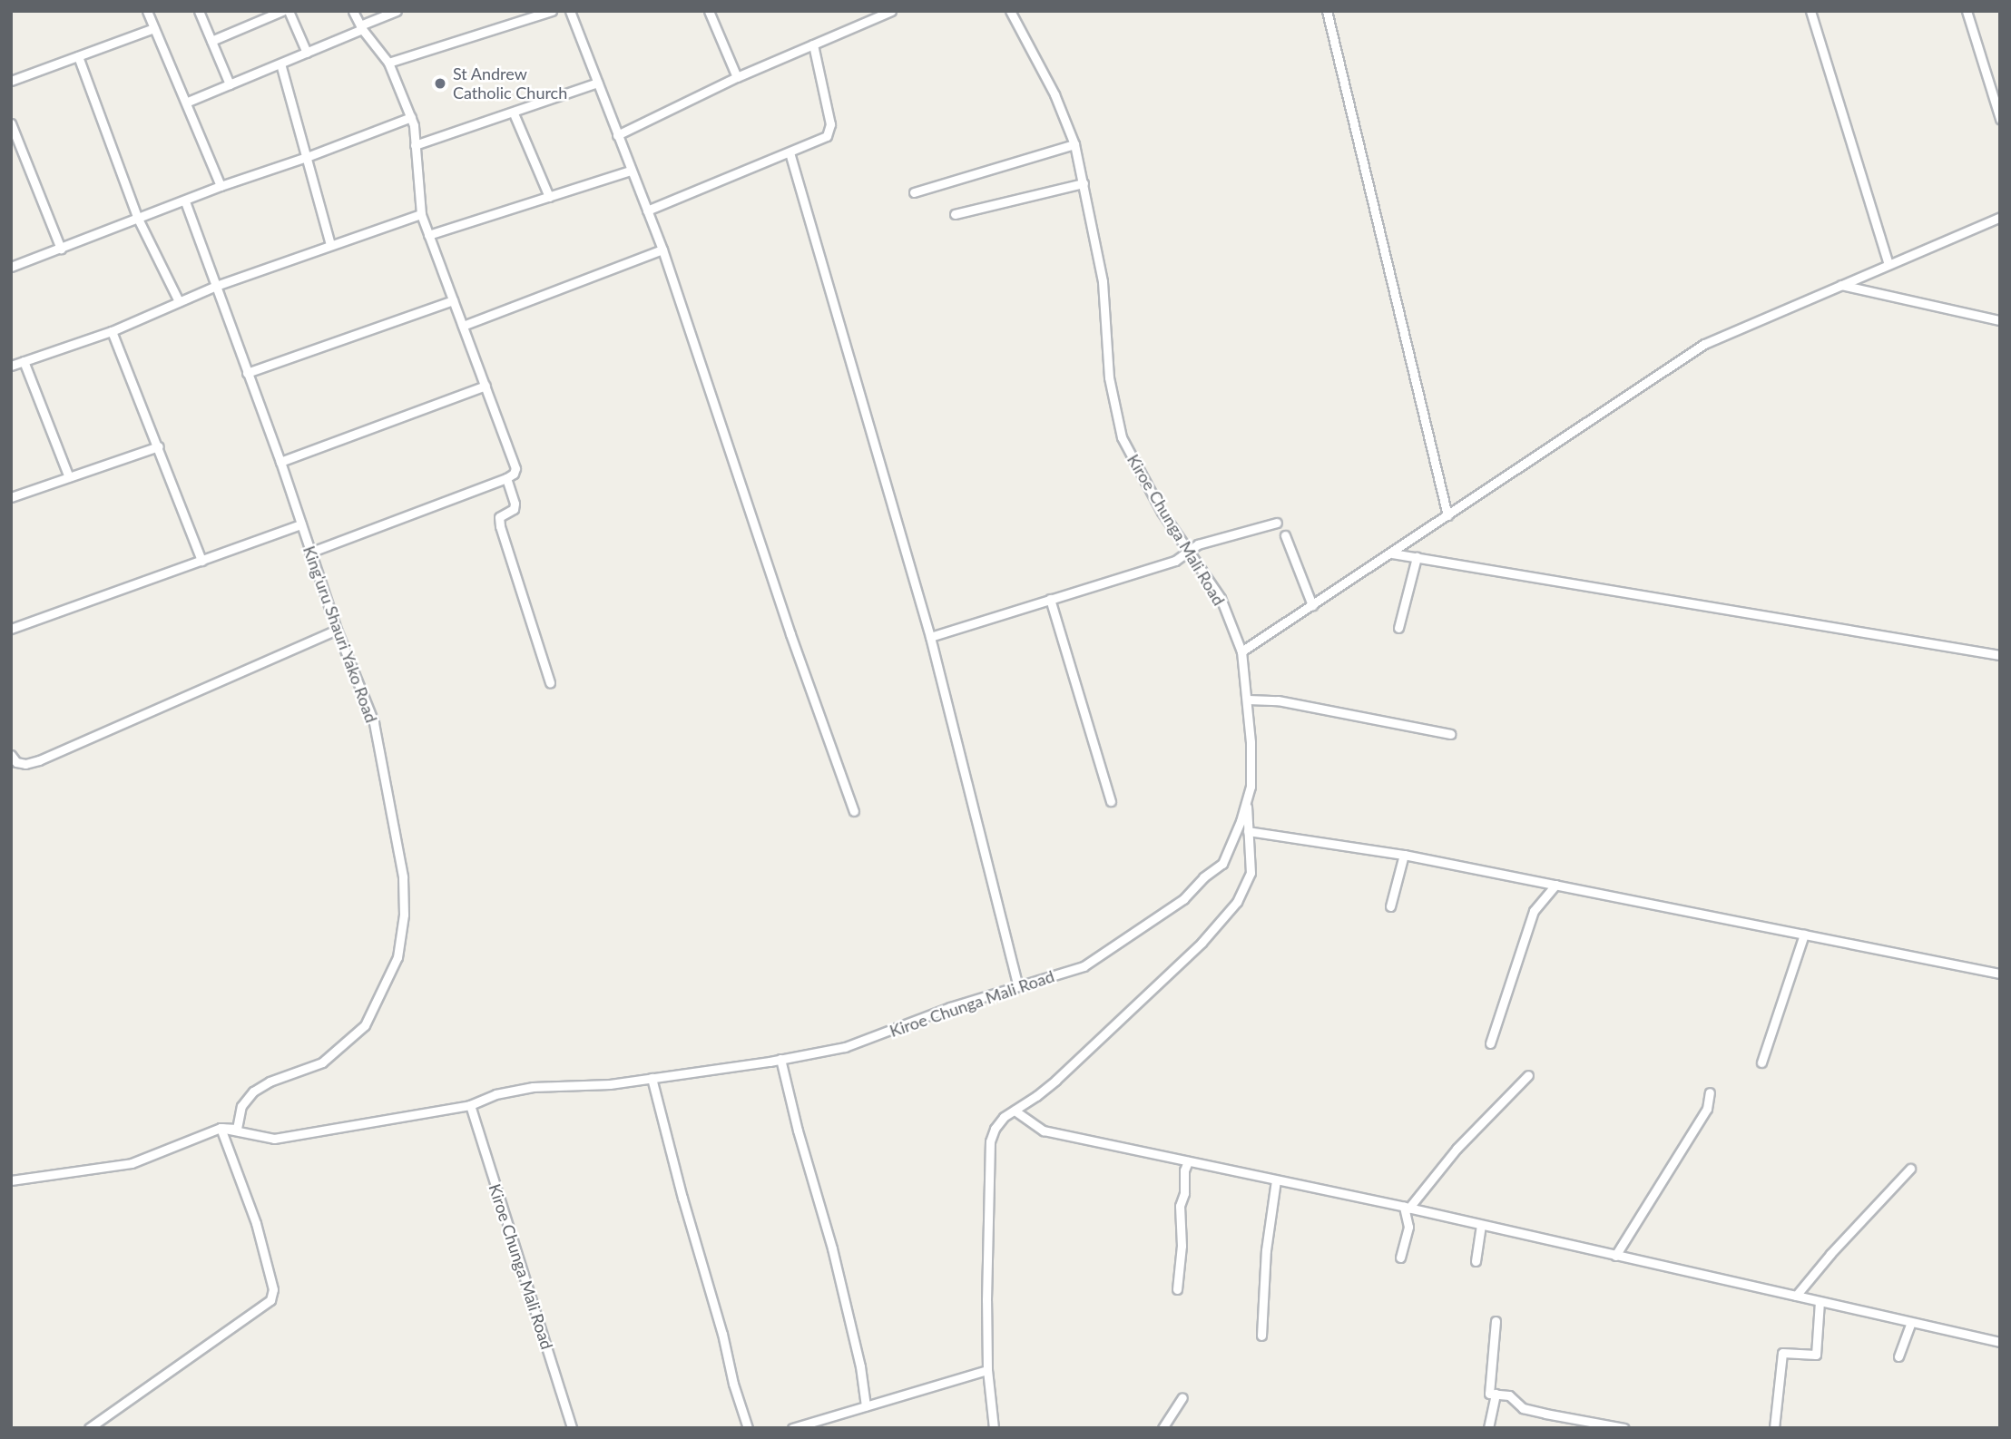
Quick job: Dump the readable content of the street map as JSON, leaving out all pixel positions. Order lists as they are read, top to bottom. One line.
{"streets":{"street":["Kiroe Chunga Mali Road","King'uru Shauri Yako Road"]},"crossings":[["Kiroe Chunga Mali Road","King'uru Shauri Yako Road"]],"places":["St Andrew Catholic Church"]}
